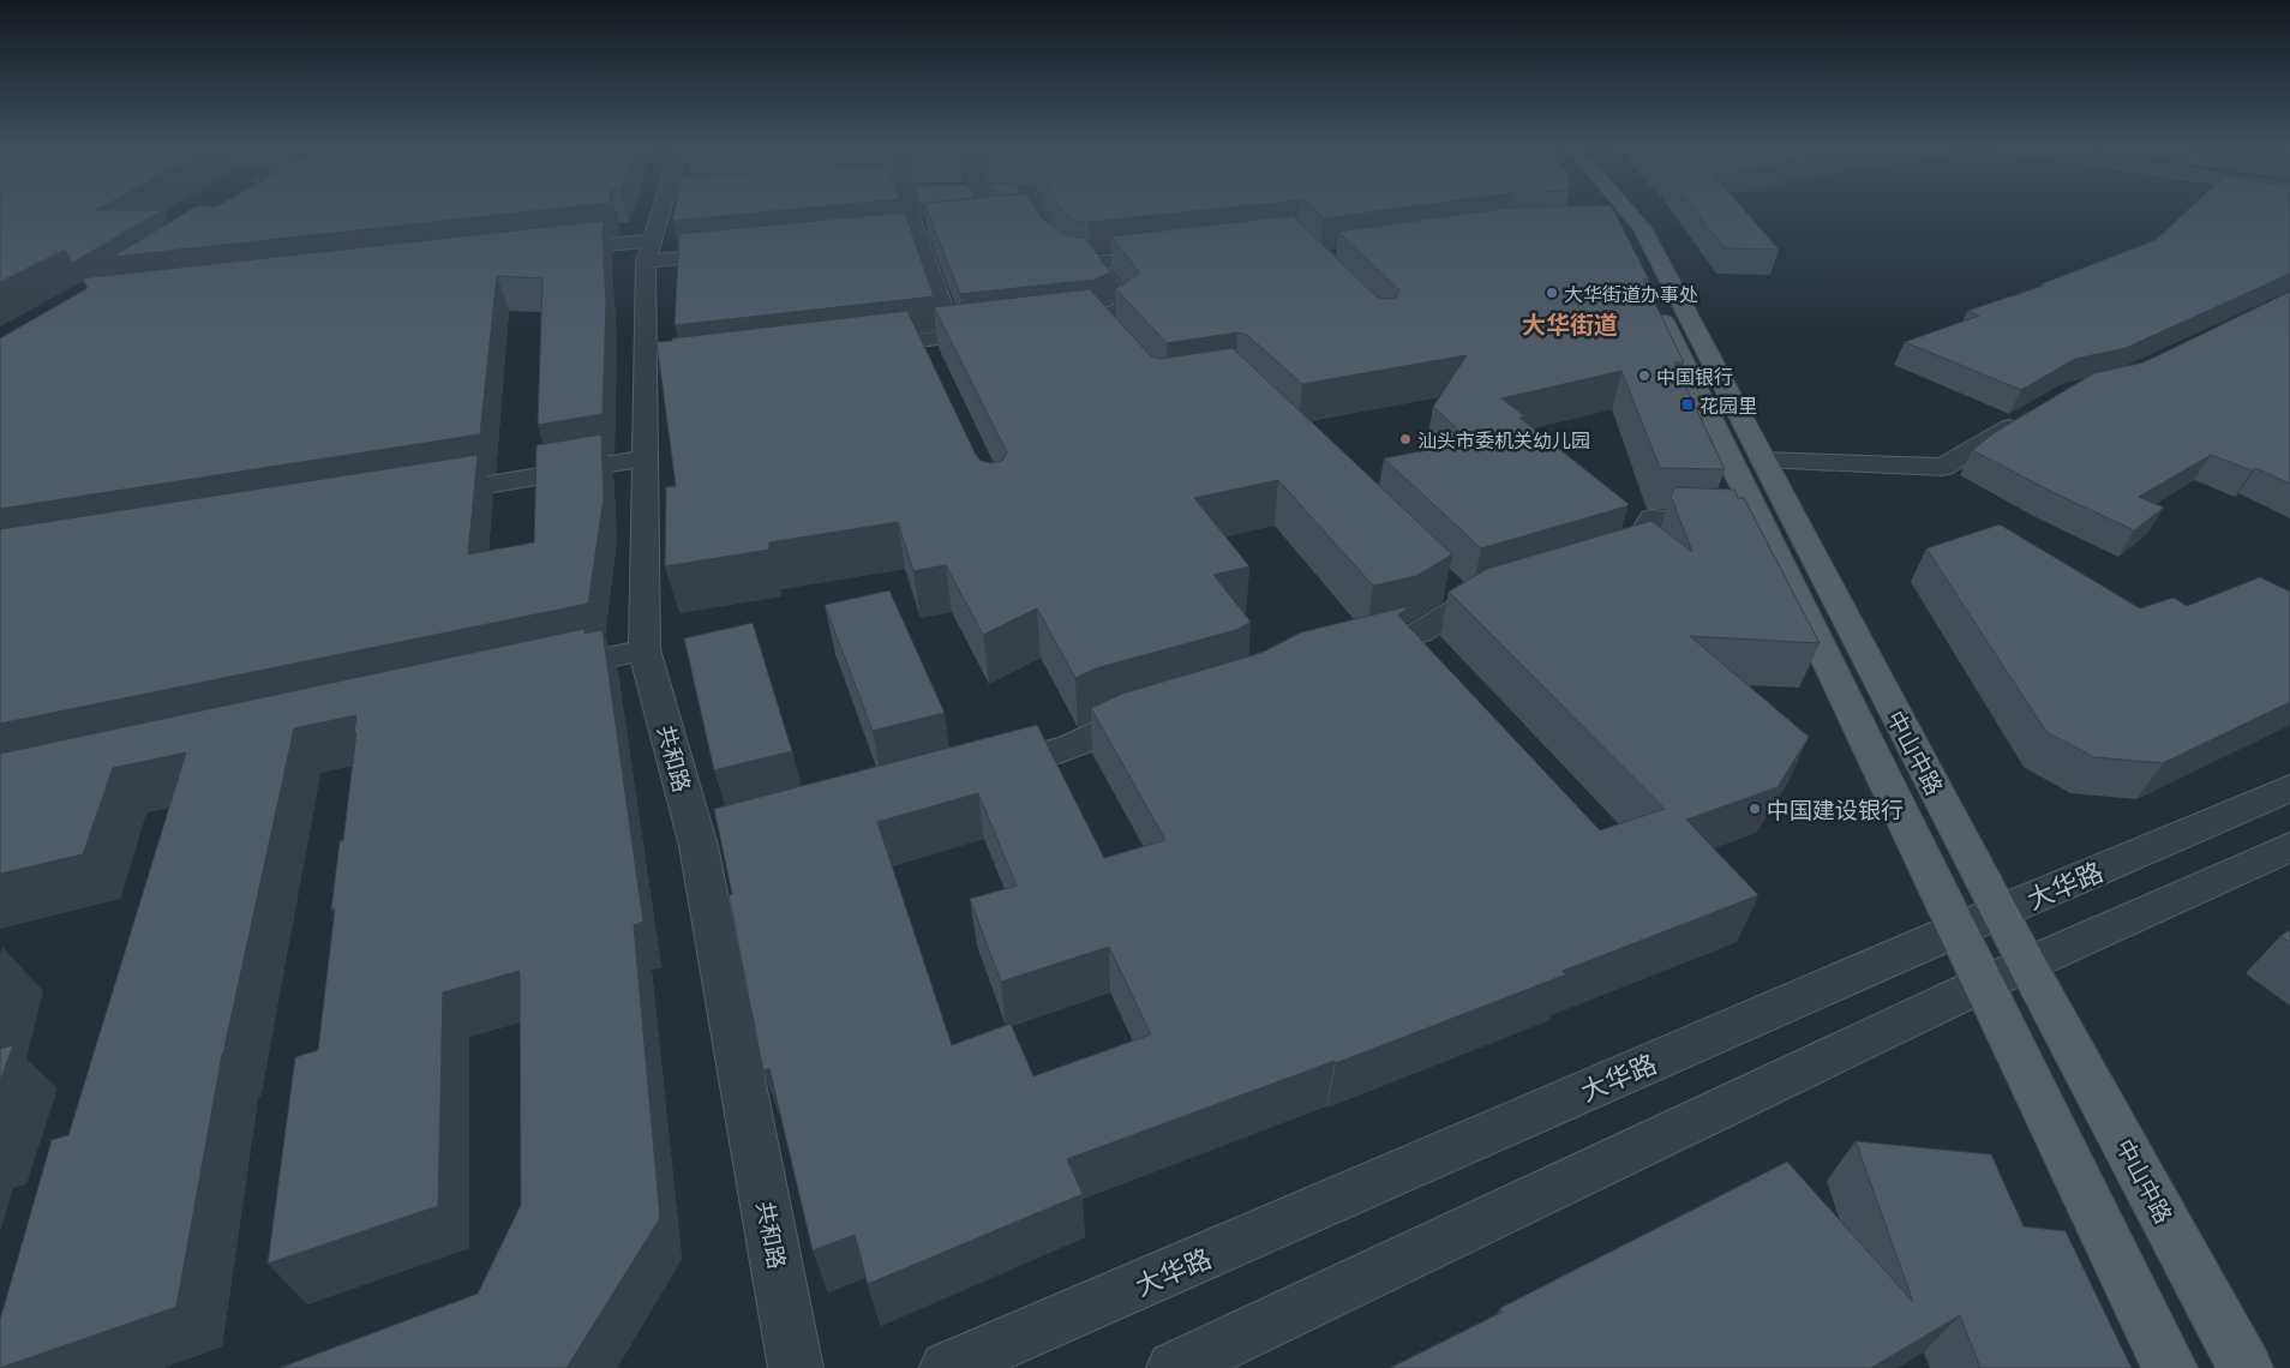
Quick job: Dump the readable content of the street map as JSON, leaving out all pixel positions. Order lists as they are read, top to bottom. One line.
{"streets":{"main road":["中山中路"],"street":["共和路","大华路"]},"crossings":[["中山中路","大华路"]],"districts":["大华街道"],"places":{"other":["大华街道办事处","中国银行","汕头市委机关幼儿园","中国建设银行"],"transit":["花园里"]}}
